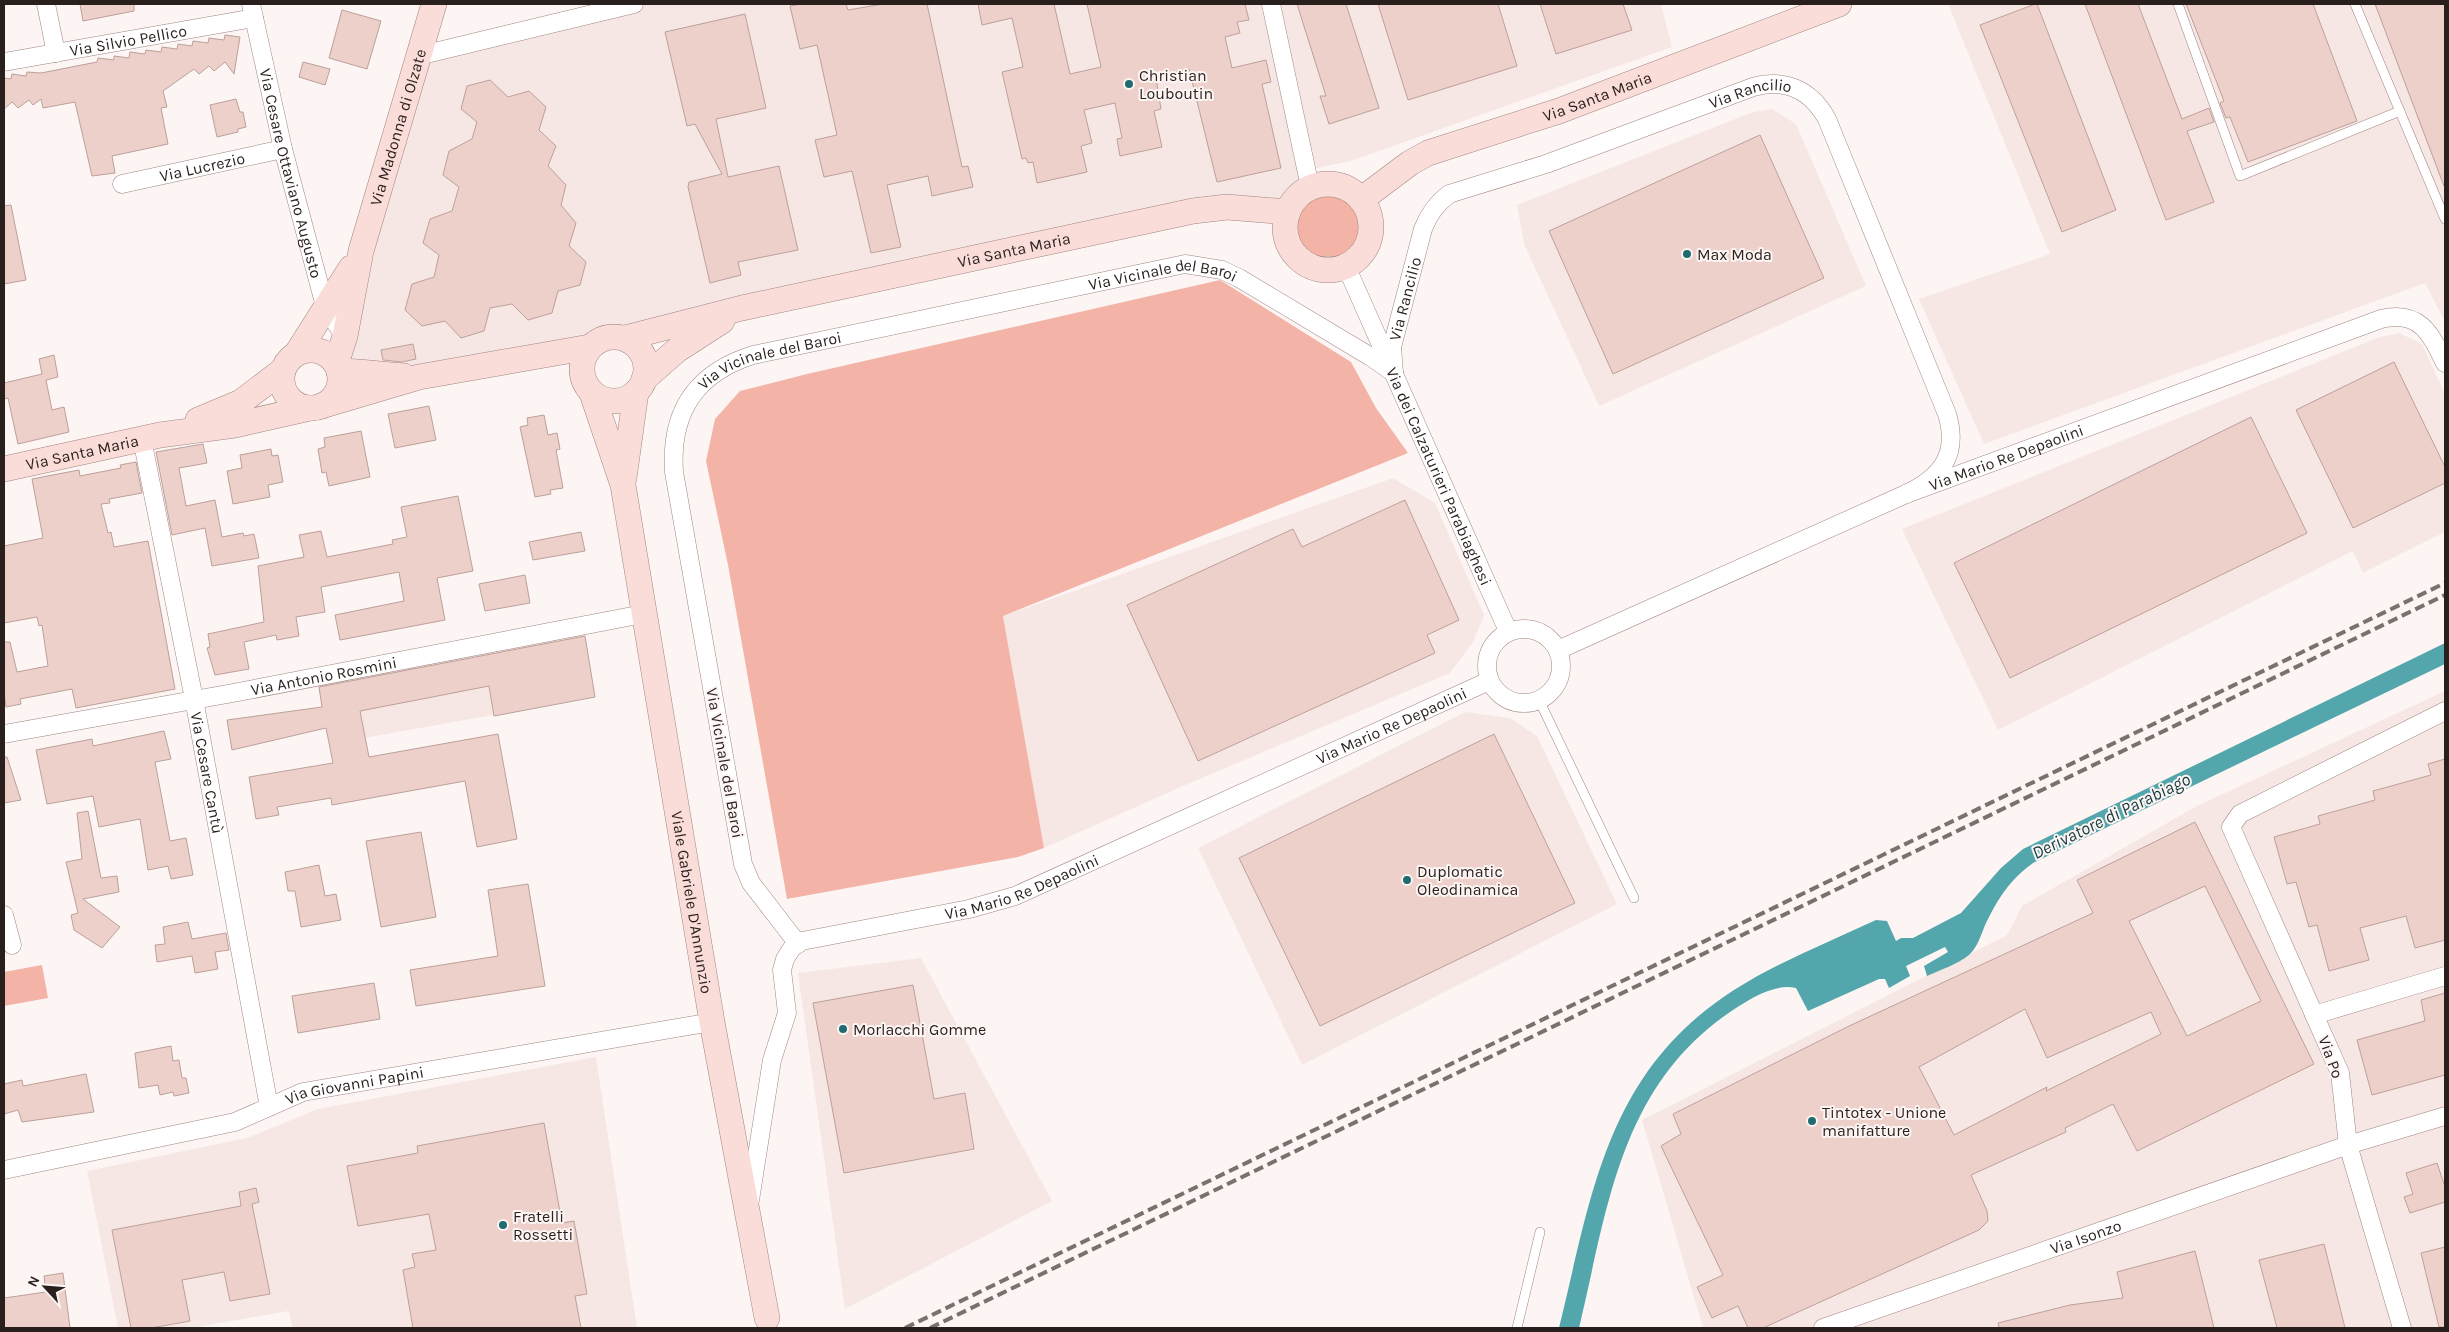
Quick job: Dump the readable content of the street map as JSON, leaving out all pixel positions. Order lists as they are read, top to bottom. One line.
{"streets":{"street":["Via Silvio Pellico","Via Santa Maria","Via Rancilio","Via Madonna di Olzate","Via Lucrezio","Via Cesare Ottaviano Augusto","Via Vicinale del Baroi","Via Mario Re Depaolini","Via dei Calzaturieri Parabiaghesi","Via Antonio Rosmini","Via Cesare Cantù","Viale Gabriele D'Annunzio","Via Po","Via Giovanni Papini","Via Isonzo"]},"crossings":[["Via Silvio Pellico","Via Cesare Ottaviano Augusto"],["Via Santa Maria","Via Madonna di Olzate"],["Via Santa Maria","Via dei Calzaturieri Parabiaghesi"],["Via Santa Maria","Via Cesare Cantù"],["Via Santa Maria","Viale Gabriele D'Annunzio"],["Via Rancilio","Via Vicinale del Baroi"],["Via Rancilio","Via Mario Re Depaolini"],["Via Rancilio","Via dei Calzaturieri Parabiaghesi"],["Via Madonna di Olzate","Via Cesare Ottaviano Augusto"],["Via Lucrezio","Via Cesare Ottaviano Augusto"],["Via Vicinale del Baroi","Via Mario Re Depaolini"],["Via Vicinale del Baroi","Via dei Calzaturieri Parabiaghesi"],["Via Mario Re Depaolini","Via dei Calzaturieri Parabiaghesi"],["Via Antonio Rosmini","Via Cesare Cantù"],["Via Antonio Rosmini","Viale Gabriele D'Annunzio"],["Via Cesare Cantù","Via Giovanni Papini"],["Viale Gabriele D'Annunzio","Via Giovanni Papini"],["Via Po","Via Isonzo"]],"water":["Derivatore di Parabiago"],"places":["Christian Louboutin","Max Moda","Duplomatic Oleodinamica","Morlacchi Gomme","Tintotex - Unione manifatture","Fratelli Rossetti"],"north":"top left"}
